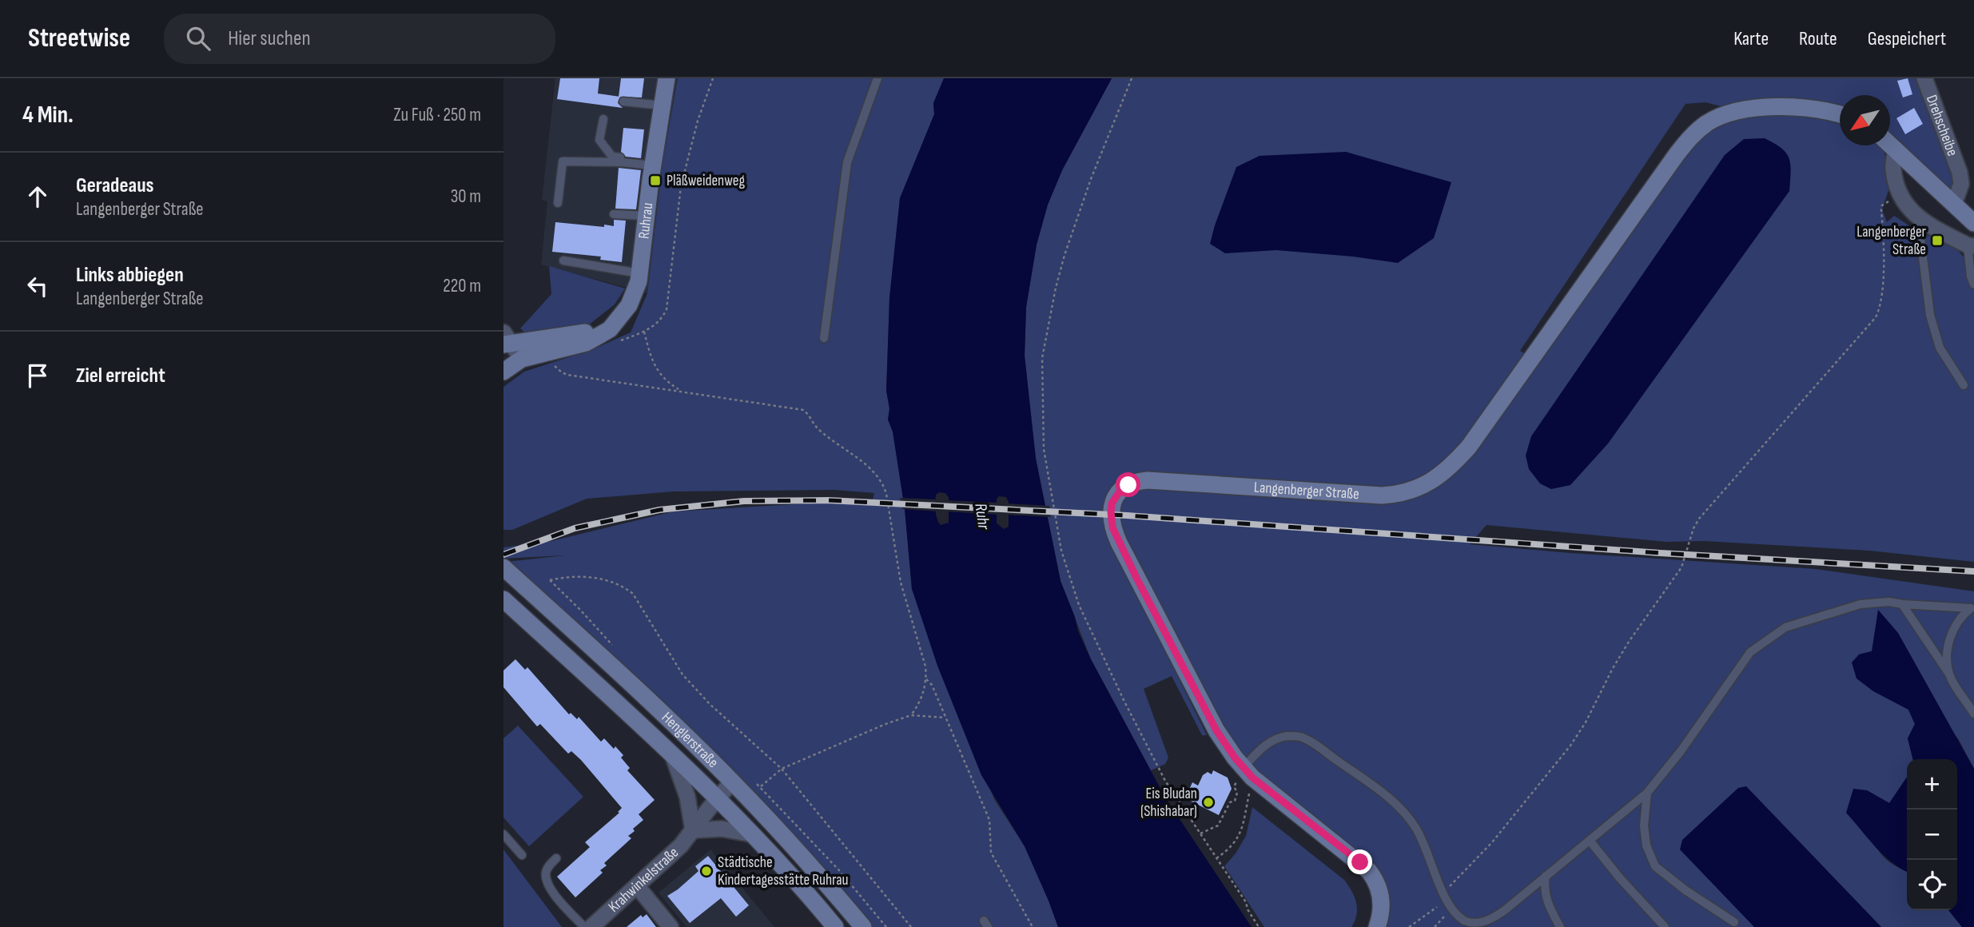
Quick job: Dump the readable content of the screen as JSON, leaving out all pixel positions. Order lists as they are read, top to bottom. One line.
{"streets":{"main road":["Ruhrau","Langenberger Straße","Henglerstraße"],"street":["Drehscheibe","Krahwinkelstraße"]},"crossings":[["Henglerstraße","Krahwinkelstraße"]],"water":["Ruhr"],"places":{"transit":["Pläßweidenweg","Langenberger Straße"],"other":["Eis Bludan (Shishabar)","Städtische Kindertagesstätte Ruhrau"]},"north":"bottom left","page":{"header":"Streetwise","search":"Hier suchen","nav":["Karte","Route","Gespeichert"],"heading":["4 Min.","Zu Fuß · 250 m"],"list":[["Geradeaus","Langenberger Straße","30 m"],["Links abbiegen","Langenberger Straße","220 m"],"Ziel erreicht"],"map_buttons":["+","−"]}}
